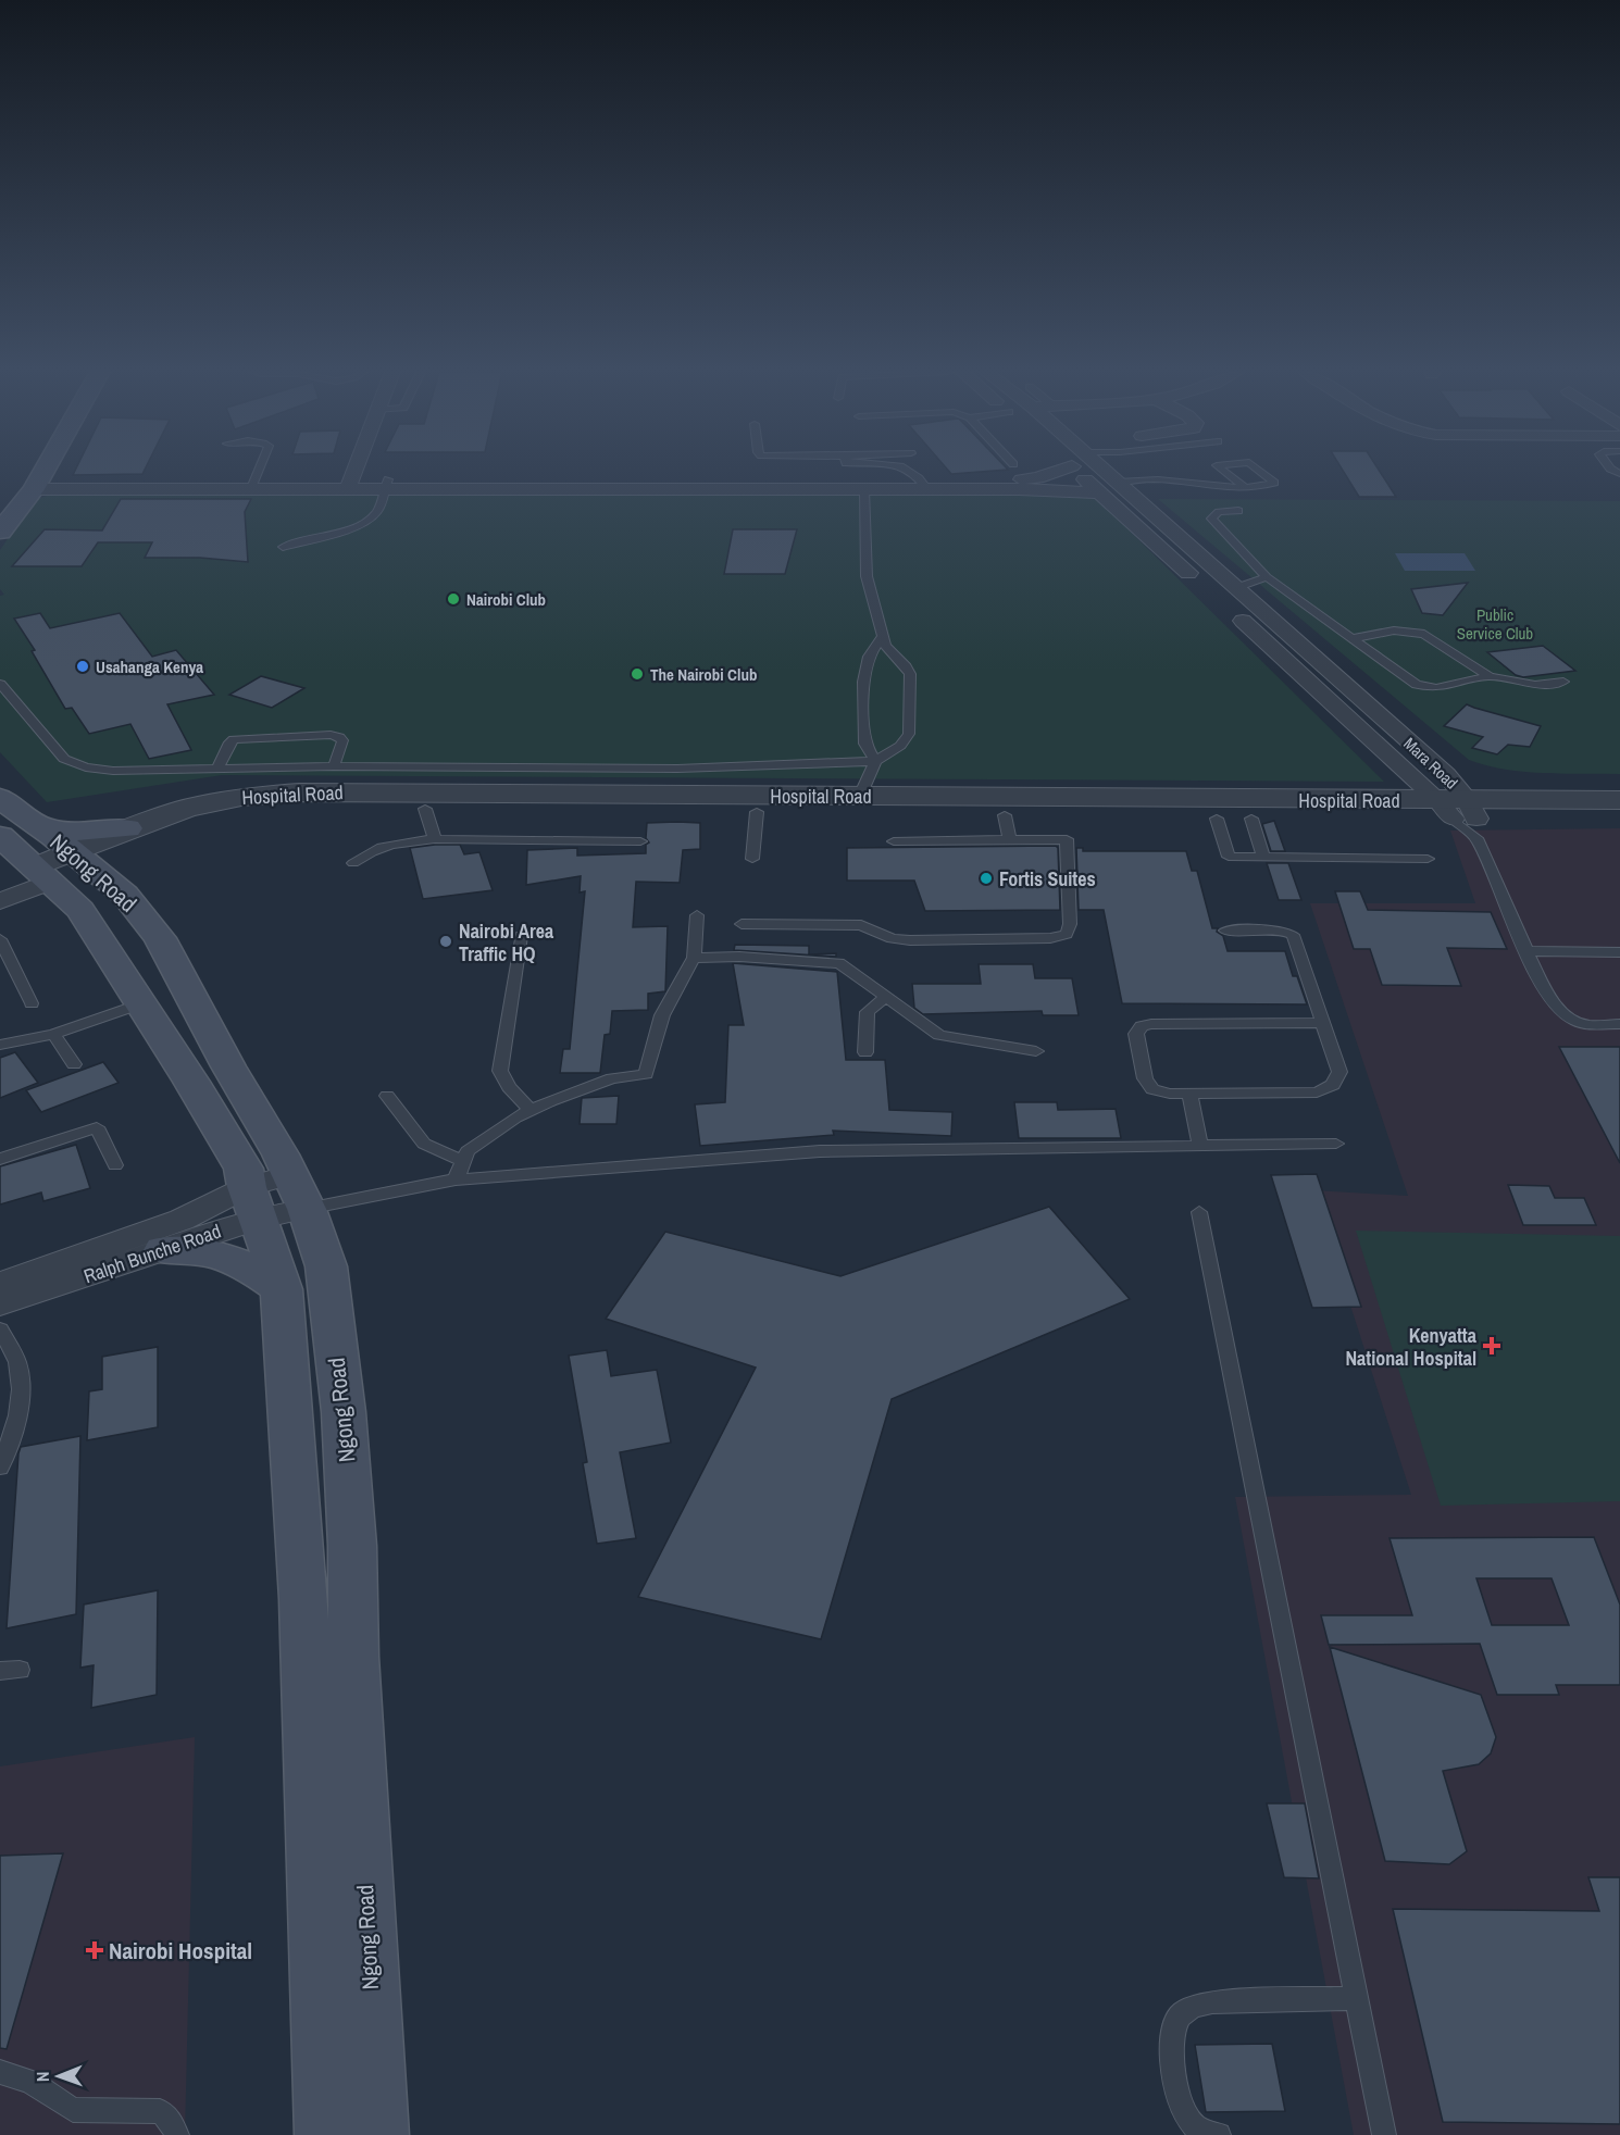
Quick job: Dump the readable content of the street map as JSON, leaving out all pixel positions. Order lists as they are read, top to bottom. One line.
{"streets":{"main road":["Ngong Road"],"street":["Mara Road","Hospital Road","Ralph Bunche Road"]},"crossings":[["Mara Road","Hospital Road"],["Hospital Road","Ngong Road"],["Ngong Road","Ralph Bunche Road"]],"parks":["Public Service Club"],"places":{"other":["Nairobi Club","Usahanga Kenya","The Nairobi Club","Fortis Suites","Nairobi Area Traffic HQ"],"health":["Kenyatta National Hospital","Nairobi Hospital"]},"north":"left"}
